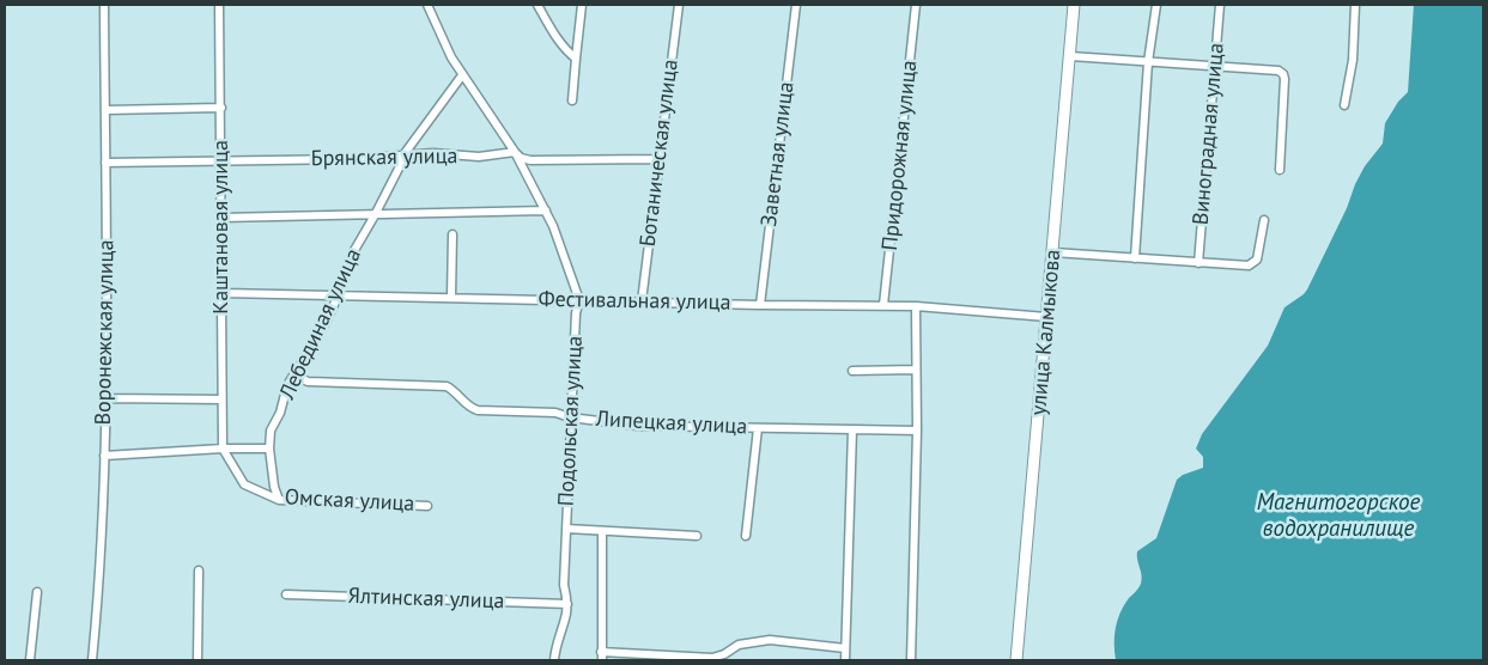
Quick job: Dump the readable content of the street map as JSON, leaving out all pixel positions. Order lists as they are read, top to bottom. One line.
{"streets":{"main road":["улица Калмыкова"],"street":["Виноградная улица","Ботаническая улица","Заветная улица","Придорожная улица","Брянская улица","Каштановая улица","Фестивальная улица","Лебединая улица","Воронежская улица","Подольская улица","Липецкая улица","Омская улица","Ялтинская улица"]},"crossings":[["Ботаническая улица","Брянская улица"],["Ботаническая улица","Фестивальная улица"],["Заветная улица","Фестивальная улица"],["Придорожная улица","Фестивальная улица"],["Брянская улица","Каштановая улица"],["Брянская улица","Лебединая улица"],["Брянская улица","Воронежская улица"],["Брянская улица","Подольская улица"],["Каштановая улица","Фестивальная улица"],["Каштановая улица","Омская улица"],["Фестивальная улица","Лебединая улица"],["Фестивальная улица","улица Калмыкова"],["Фестивальная улица","Подольская улица"],["Лебединая улица","Подольская улица"],["Лебединая улица","Липецкая улица"],["Лебединая улица","Омская улица"],["Подольская улица","Липецкая улица"],["Подольская улица","Ялтинская улица"]],"water":["Магнитогорское водохранилище"]}
